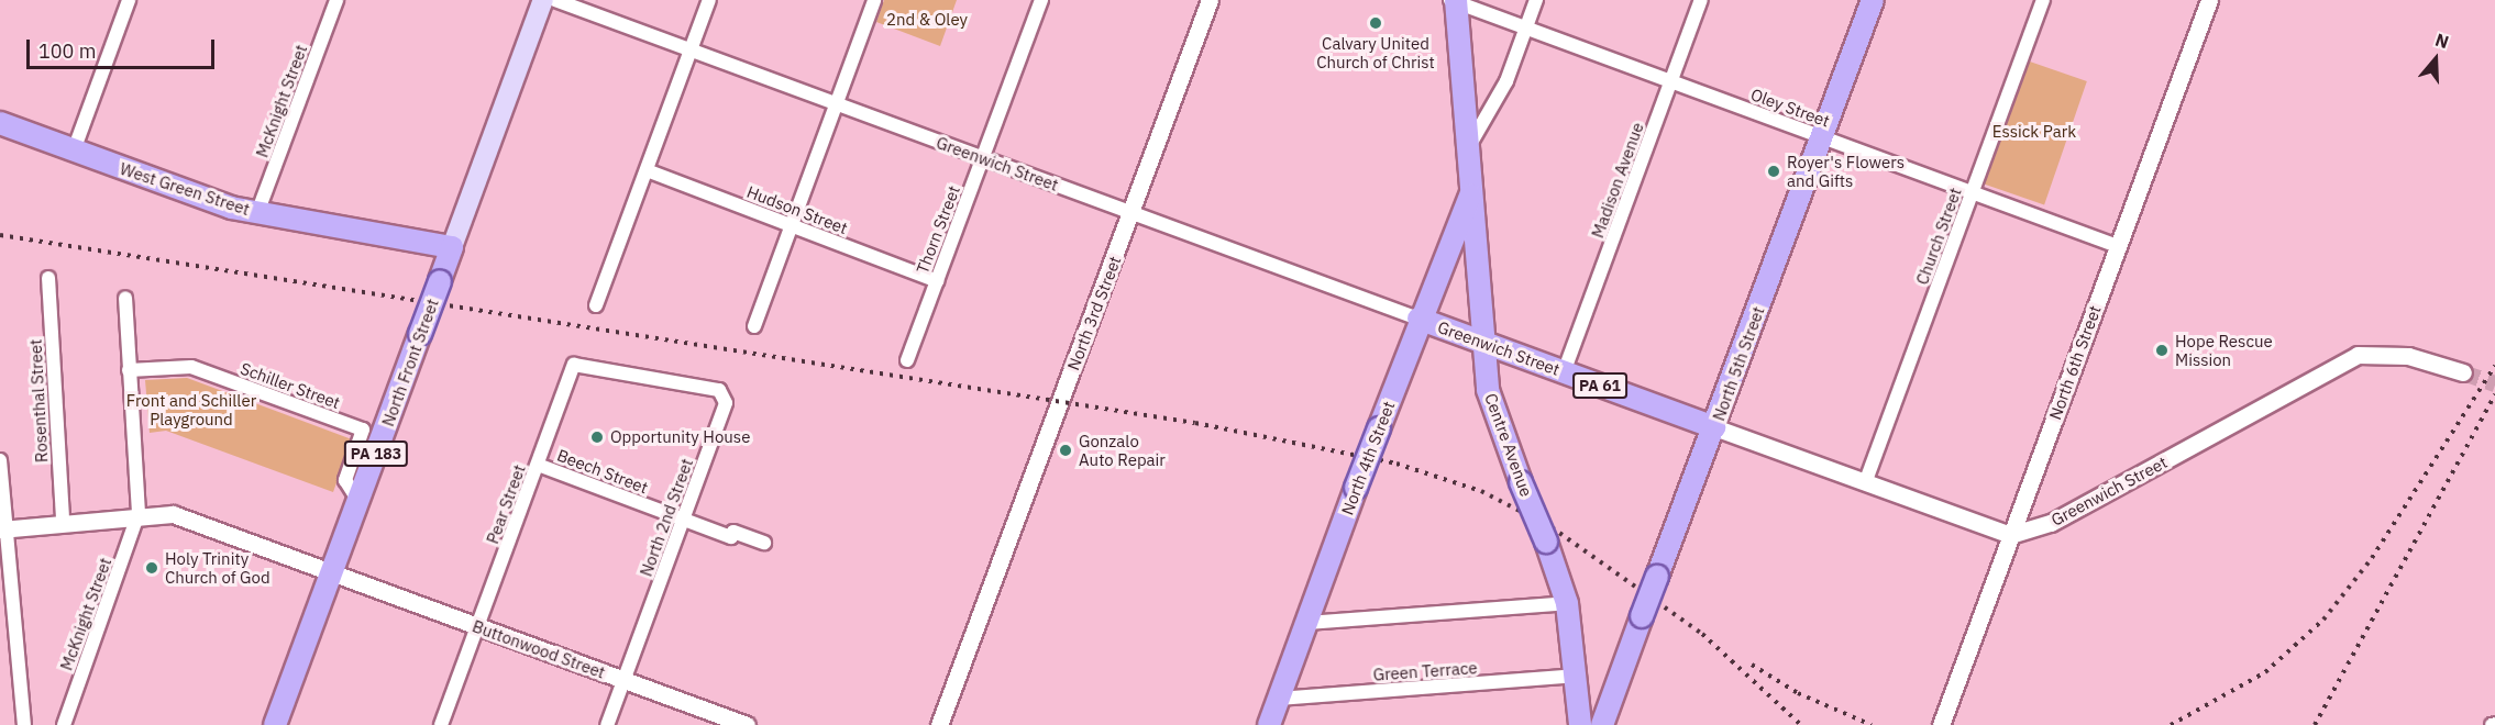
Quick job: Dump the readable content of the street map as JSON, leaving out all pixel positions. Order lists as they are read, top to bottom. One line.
{"streets":{"main road":["Greenwich Street","West Green Street","North Front Street","North 5th Street","PA 61","Centre Avenue","PA 183","North 4th Street"],"street":["McKnight Street","Oley Street","Madison Avenue","Hudson Street","Thorn Street","Church Street","North 3rd Street","North 6th Street","Schiller Street","Rosenthal Street","Beech Street","Pear Street","North 2nd Street","Buttonwood Street","Green Terrace"]},"crossings":[["McKnight Street","West Green Street"],["McKnight Street","Buttonwood Street"],["Oley Street","Madison Avenue"],["Oley Street","Church Street"],["Oley Street","North 6th Street"],["Oley Street","North 5th Street"],["Oley Street","Centre Avenue"],["Greenwich Street","Madison Avenue"],["Greenwich Street","Thorn Street"],["Greenwich Street","Church Street"],["Greenwich Street","North 3rd Street"],["Greenwich Street","North 6th Street"],["Greenwich Street","North 5th Street"],["Greenwich Street","Centre Avenue"],["Greenwich Street","North 4th Street"],["West Green Street","North Front Street"],["Hudson Street","Thorn Street"],["North Front Street","Schiller Street"],["North Front Street","Buttonwood Street"],["Rosenthal Street","Buttonwood Street"],["Centre Avenue","North 4th Street"],["Centre Avenue","Green Terrace"],["North 4th Street","Green Terrace"],["Beech Street","Pear Street"],["Beech Street","North 2nd Street"],["Pear Street","North 2nd Street"],["Pear Street","Buttonwood Street"],["North 2nd Street","Buttonwood Street"]],"parks":["2nd & Oley","Essick Park","Front and Schiller Playground"],"places":["Calvary United Church of Christ","Royer's Flowers and Gifts","Hope Rescue Mission","Opportunity House","Gonzalo Auto Repair","Holy Trinity Church of God"],"scale_bar":"100 m","north":"top"}
